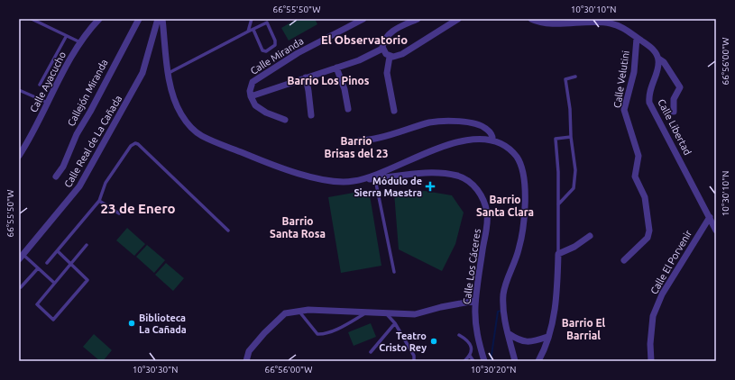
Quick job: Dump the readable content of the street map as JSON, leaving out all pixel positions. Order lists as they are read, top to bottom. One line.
{"streets":{"street":["Calle Miranda","Calle Velutini","Calle Ayacucho","Callejón Miranda","Calle Libertad","Calle Real de La Cañada","Calle El Porvenir","Calle Los Cáceres"]},"crossings":[["Calle Libertad","Calle El Porvenir"]],"districts":["El Observatorio","Barrio Los Pinos","Barrio Brisas del 23","Barrio Santa Clara","23 de Enero","Barrio Santa Rosa","Barrio El Barrial"],"places":{"health":["Módulo de Sierra Maestra"],"other":["Biblioteca La Cañada","Teatro Cristo Rey"]},"coordinates":["66°55'50\"W","10°30'10\"N","66°56'00\"W","10°30'30\"N","10°30'20\"N"]}
